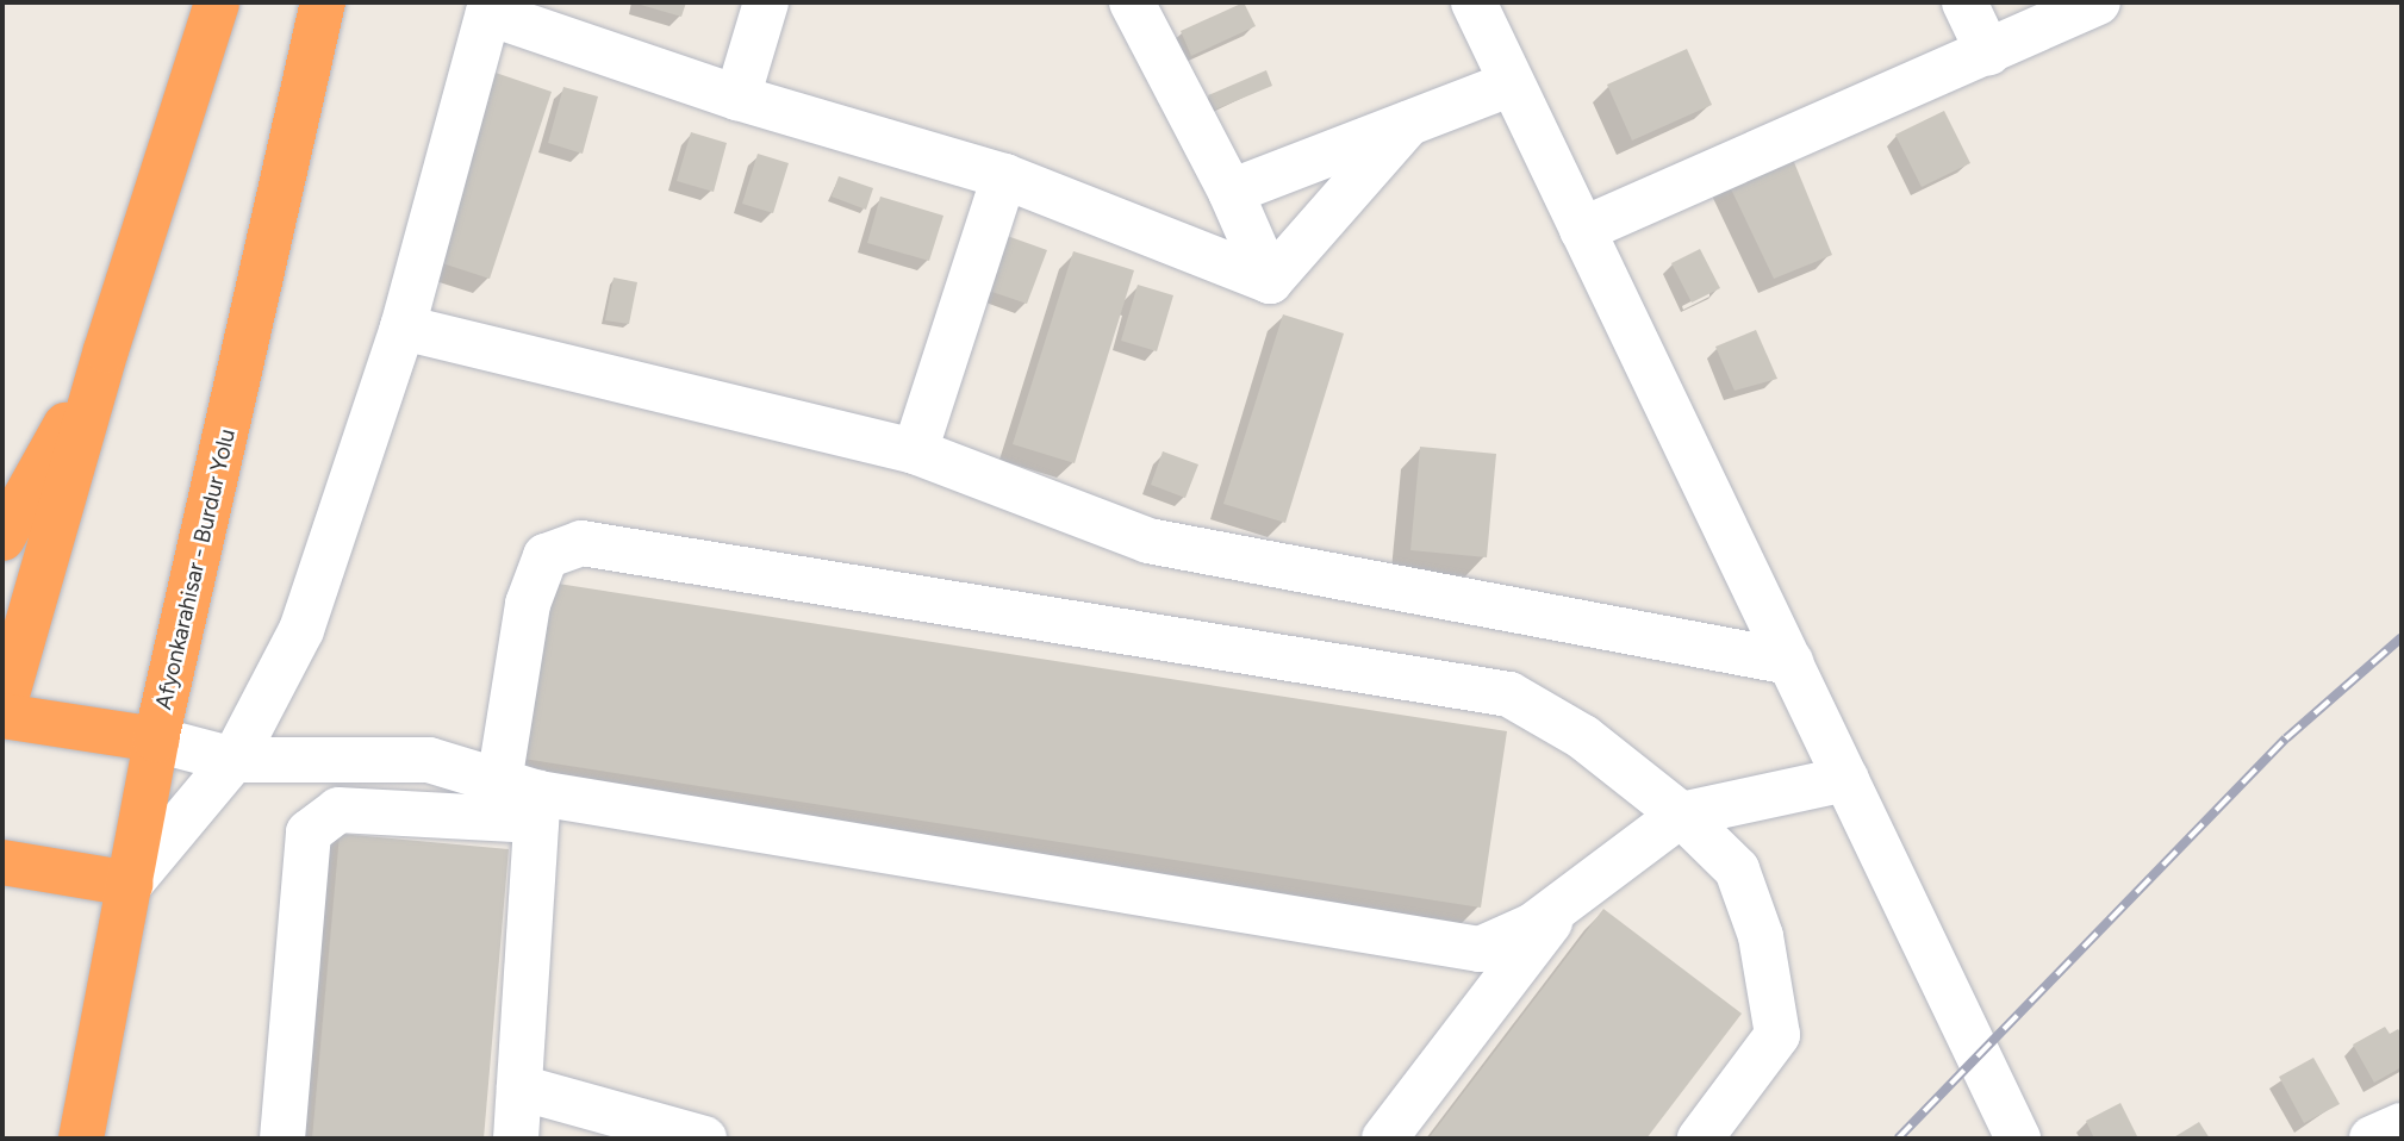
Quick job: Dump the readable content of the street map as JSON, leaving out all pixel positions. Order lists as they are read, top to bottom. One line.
{"streets":{"highway":["Afyonkarahisar - Burdur Yolu"]}}
